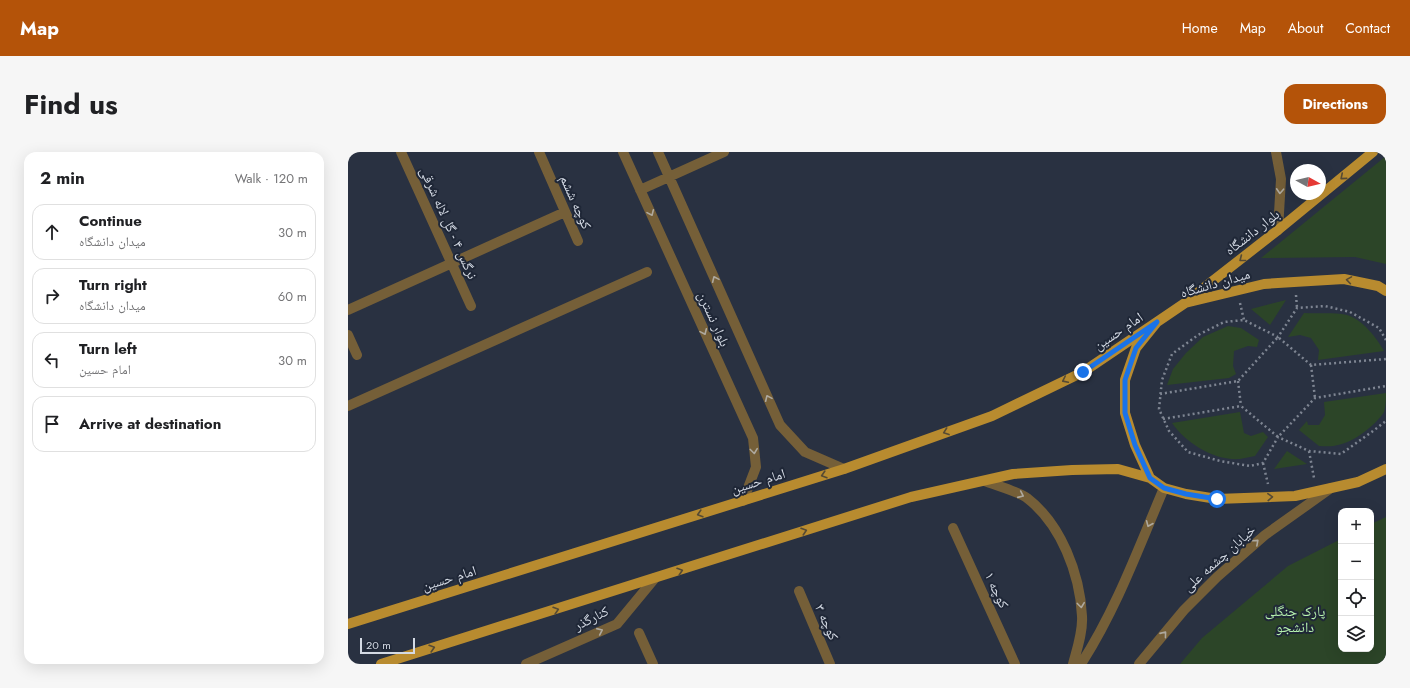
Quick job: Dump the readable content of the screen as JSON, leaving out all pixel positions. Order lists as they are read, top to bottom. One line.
{"streets":{"main road":["بلوار دانشگاه","میدان دانشگاه","امام حسین"],"street":["کوچه ششم","نرگس ۴ - گل لاله شرقی","بلوار نسترن","خیابان چشمه علی","کوچه ۱","کنارگذر","کوچه ۳"]},"crossings":[["بلوار دانشگاه","میدان دانشگاه"],["میدان دانشگاه","امام حسین"],["بلوار نسترن","امام حسین"]],"one_way":["بلوار دانشگاه","میدان دانشگاه","کنارگذر"],"parks":["پارک جنگلی دانشجو"],"scale_bar":"20 m","north":"right","page":{"header":"Map","nav":["Home","Map","About","Contact"],"title":"Find us","buttons":"Directions","heading":["2 min","Walk · 120 m"],"list":[["Continue","میدان دانشگاه","30 m"],["Turn right","میدان دانشگاه","60 m"],["Turn left","امام حسین","30 m"],"Arrive at destination"],"map_buttons":["+","−"],"scale":"20 m"}}
